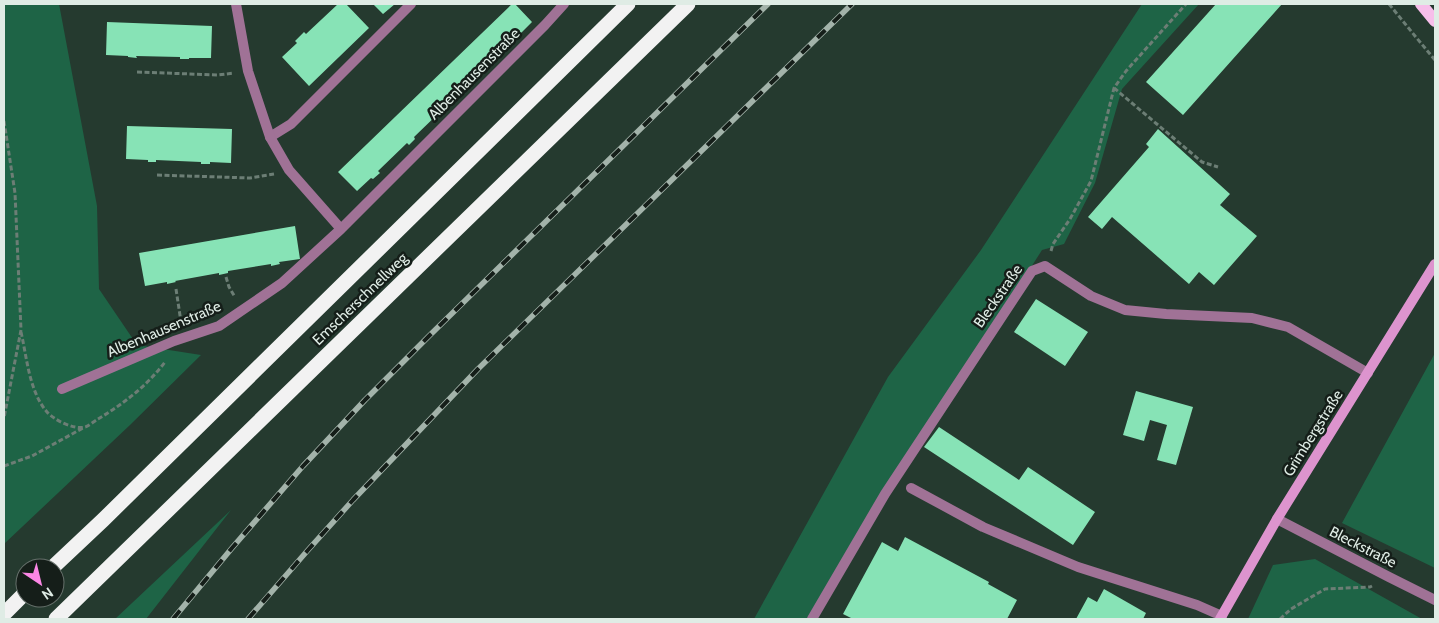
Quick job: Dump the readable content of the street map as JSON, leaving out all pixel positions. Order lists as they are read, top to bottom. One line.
{"streets":{"highway":["Emscherschnellweg"],"street":["Albenhausenstraße","Bleckstraße","Grimbergstraße"]},"crossings":[["Bleckstraße","Grimbergstraße"]],"north":"bottom right"}
